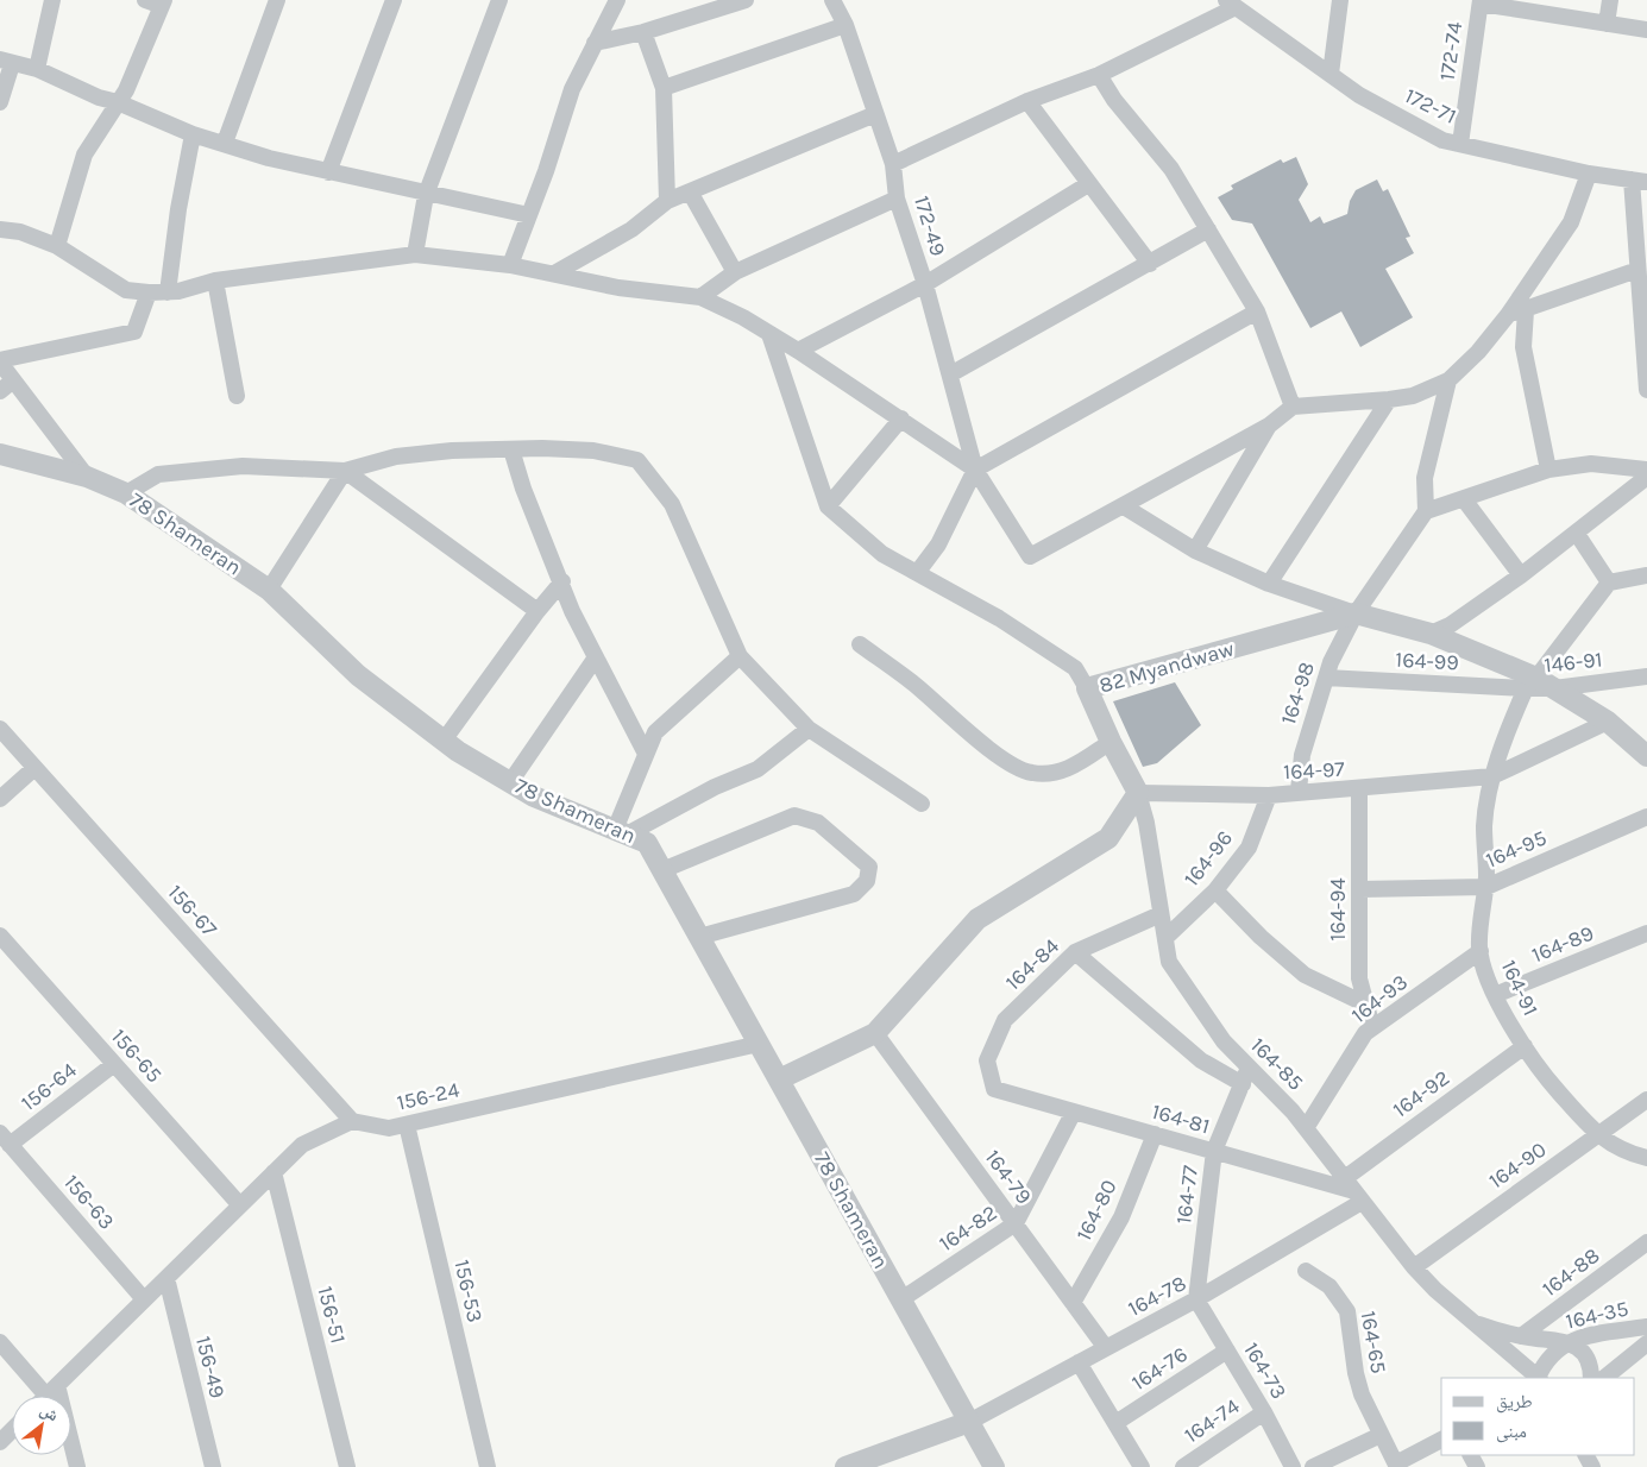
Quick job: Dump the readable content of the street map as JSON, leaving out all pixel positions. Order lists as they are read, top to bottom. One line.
{"streets":{"street":["172-74","172-71","172-49","78 Shameran","164-99","146-91","82 Myandwaw","164-98","164-97","164-95","164-96","164-94","156-67","164-89","164-84","164-91","164-93","156-65","164-85","156-64","164-92","156-24","164-81","164-90","164-79","164-77","156-63","164-80","164-82","164-88","156-53","164-78","156-51","164-35","164-65","156-49","164-76","164-73","164-74"]},"crossings":[["172-74","172-71"],["78 Shameran","156-24"],["78 Shameran","164-82"],["78 Shameran","164-78"],["164-99","146-91"],["164-99","164-98"],["146-91","164-97"],["146-91","164-91"],["82 Myandwaw","164-98"],["82 Myandwaw","164-97"],["82 Myandwaw","164-85"],["164-98","164-97"],["164-97","164-96"],["164-97","164-94"],["164-97","164-91"],["164-97","164-85"],["164-95","164-94"],["164-95","164-91"],["164-96","164-93"],["164-96","164-85"],["164-94","164-93"],["156-67","156-24"],["164-89","164-91"],["164-84","164-85"],["164-84","164-81"],["164-91","164-93"],["164-91","164-92"],["164-91","164-90"],["164-93","164-85"],["156-65","156-64"],["164-85","164-92"],["164-85","164-81"],["164-85","164-90"],["164-85","164-77"],["164-85","164-88"],["164-85","164-78"],["164-85","164-35"],["156-64","156-63"],["164-92","164-81"],["164-92","164-78"],["156-24","156-53"],["164-81","164-77"],["164-81","164-80"],["164-81","164-82"],["164-81","164-78"],["164-79","164-80"],["164-79","164-82"],["164-79","164-78"],["164-77","164-78"],["164-77","164-73"],["164-78","164-73"],["164-76","164-73"],["164-73","164-74"]],"legend":["طريق","مبنى"],"north":"top right"}
